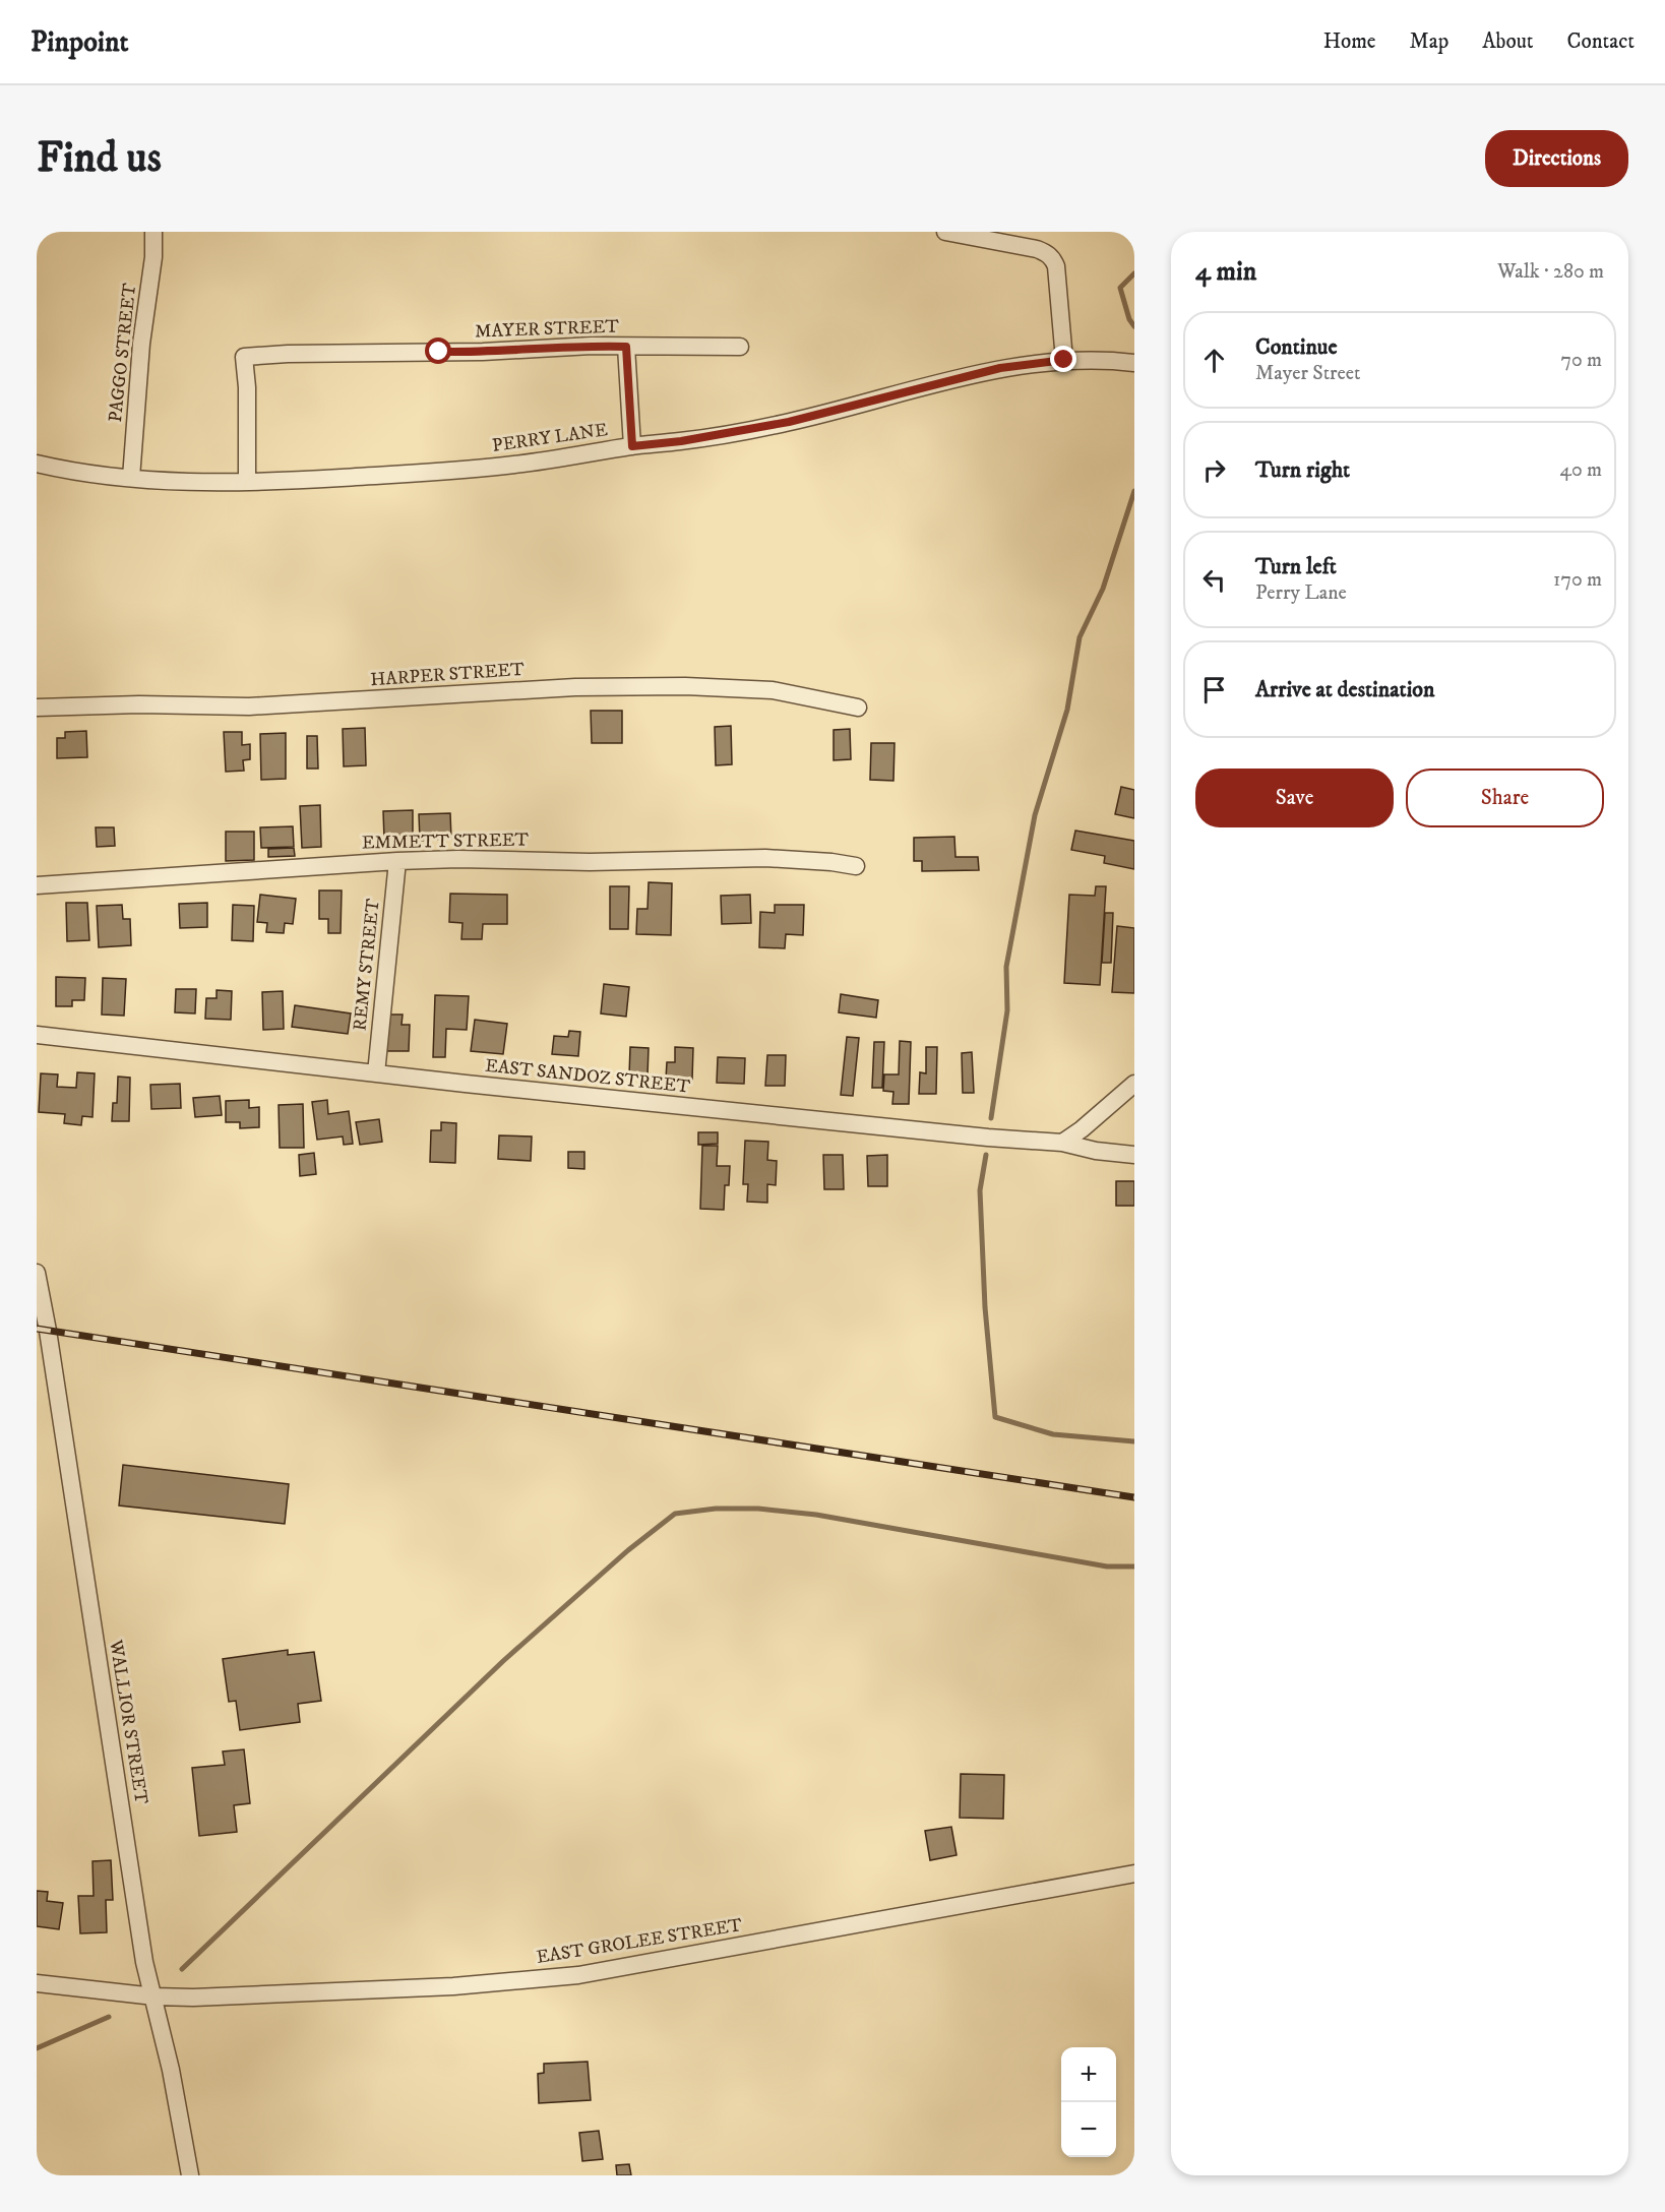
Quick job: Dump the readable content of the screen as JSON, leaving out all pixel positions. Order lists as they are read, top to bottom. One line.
{"streets":{"street":["MAYER STREET","PAGGO STREET","PERRY LANE","HARPER STREET","EMMETT STREET","REMY STREET","EAST SANDOZ STREET","WALLIOR STREET","EAST GROLEE STREET"]},"crossings":[["MAYER STREET","PERRY LANE"],["PAGGO STREET","PERRY LANE"],["EMMETT STREET","REMY STREET"],["REMY STREET","EAST SANDOZ STREET"],["WALLIOR STREET","EAST GROLEE STREET"]],"page":{"header":"Pinpoint","nav":["Home","Map","About","Contact"],"buttons":["Directions",["Save","Share"]],"title":"Find us","heading":["4 min","Walk · 280 m"],"list":[["Continue","Mayer Street","70 m"],["Turn right","40 m"],["Turn left","Perry Lane","170 m"],"Arrive at destination"],"map_buttons":["+","−"]}}
